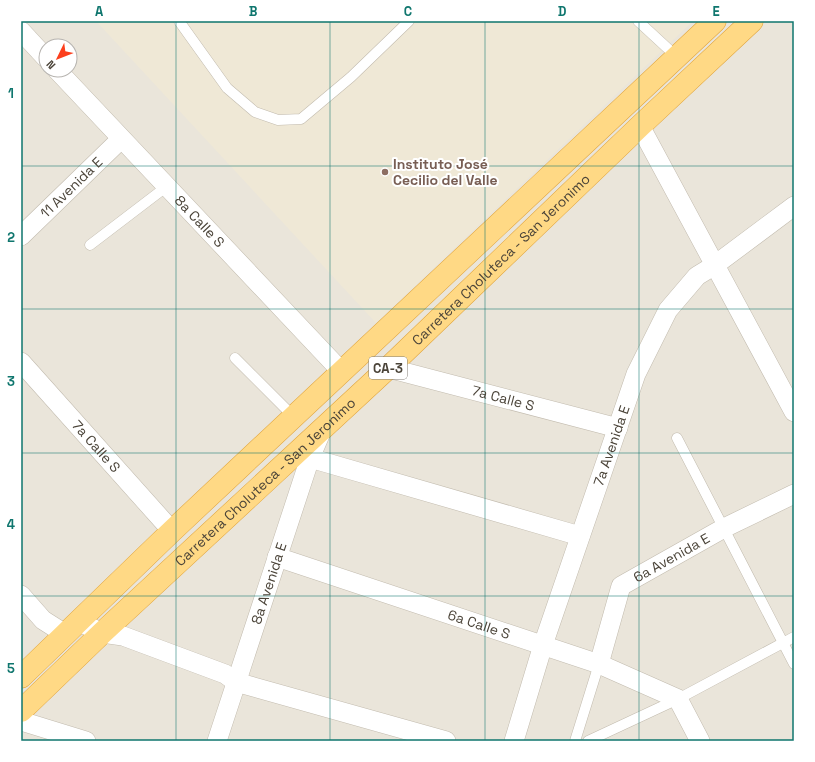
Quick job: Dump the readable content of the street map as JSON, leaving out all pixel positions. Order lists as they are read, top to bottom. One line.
{"streets":{"highway":["Carretera Choluteca - San Jeronimo","CA-3"],"street":["11 Avenida E","8a Calle S","7a Calle S","7a Avenida E","6a Avenida E","8a Avenida E","6a Calle S"]},"crossings":[["11 Avenida E","8a Calle S"],["8a Calle S","Carretera Choluteca - San Jeronimo"],["Carretera Choluteca - San Jeronimo","7a Calle S"],["Carretera Choluteca - San Jeronimo","8a Avenida E"],["7a Calle S","7a Avenida E"],["7a Avenida E","6a Calle S"],["6a Avenida E","6a Calle S"],["8a Avenida E","6a Calle S"]],"places":["Instituto José Cecilio del Valle"],"north":"bottom left","grid":{"columns":["A","B","C","D","E"],"rows":["1","2","3","4","5"]}}
